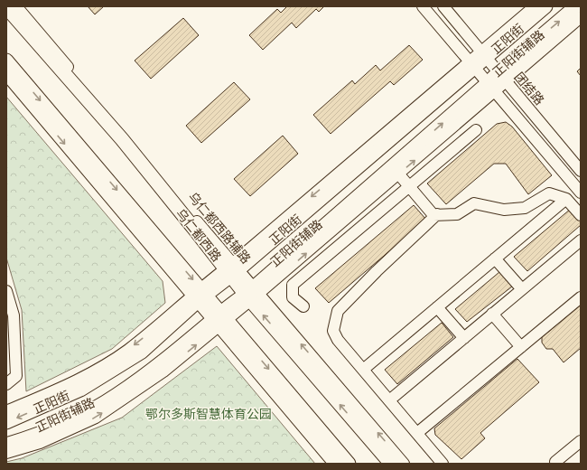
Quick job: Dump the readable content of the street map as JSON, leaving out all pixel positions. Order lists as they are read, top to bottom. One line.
{"streets":{"main road":["正阳街","乌仁都西路"],"street":["正阳街辅路","团结路","乌仁都西路辅路"]},"crossings":[["正阳街","正阳街辅路"],["正阳街","团结路"],["正阳街","乌仁都西路辅路"],["正阳街","乌仁都西路"],["正阳街辅路","团结路"],["正阳街辅路","乌仁都西路"],["乌仁都西路辅路","乌仁都西路"]],"parks":["鄂尔多斯智慧体育公园"]}
